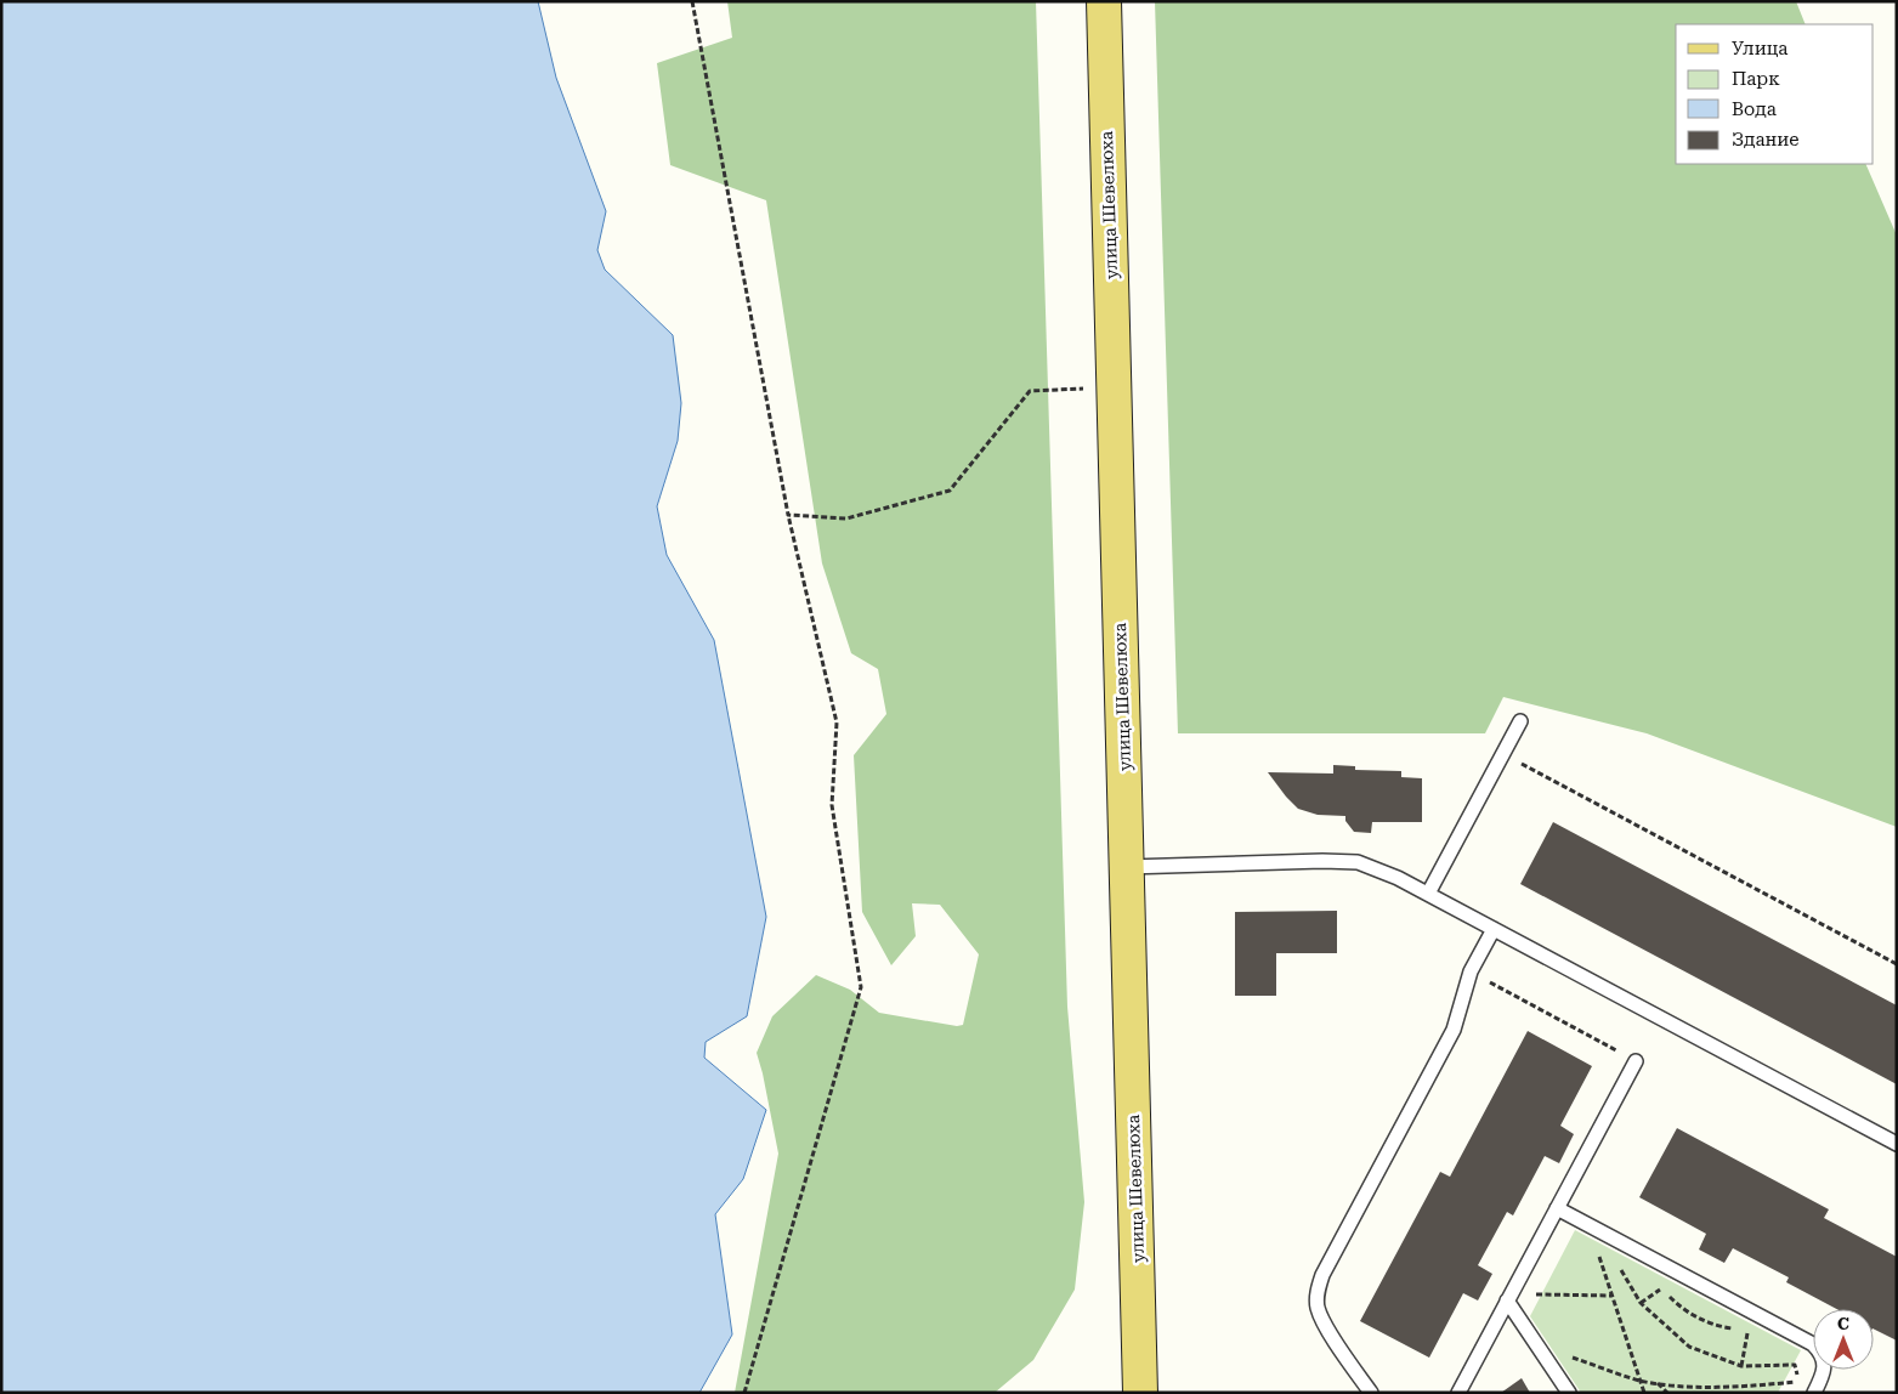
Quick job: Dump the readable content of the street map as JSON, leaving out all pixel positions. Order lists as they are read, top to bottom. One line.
{"streets":{"main road":["улица Шевелюха"]},"legend":["Улица","Парк","Вода","Здание"],"north":"top"}
